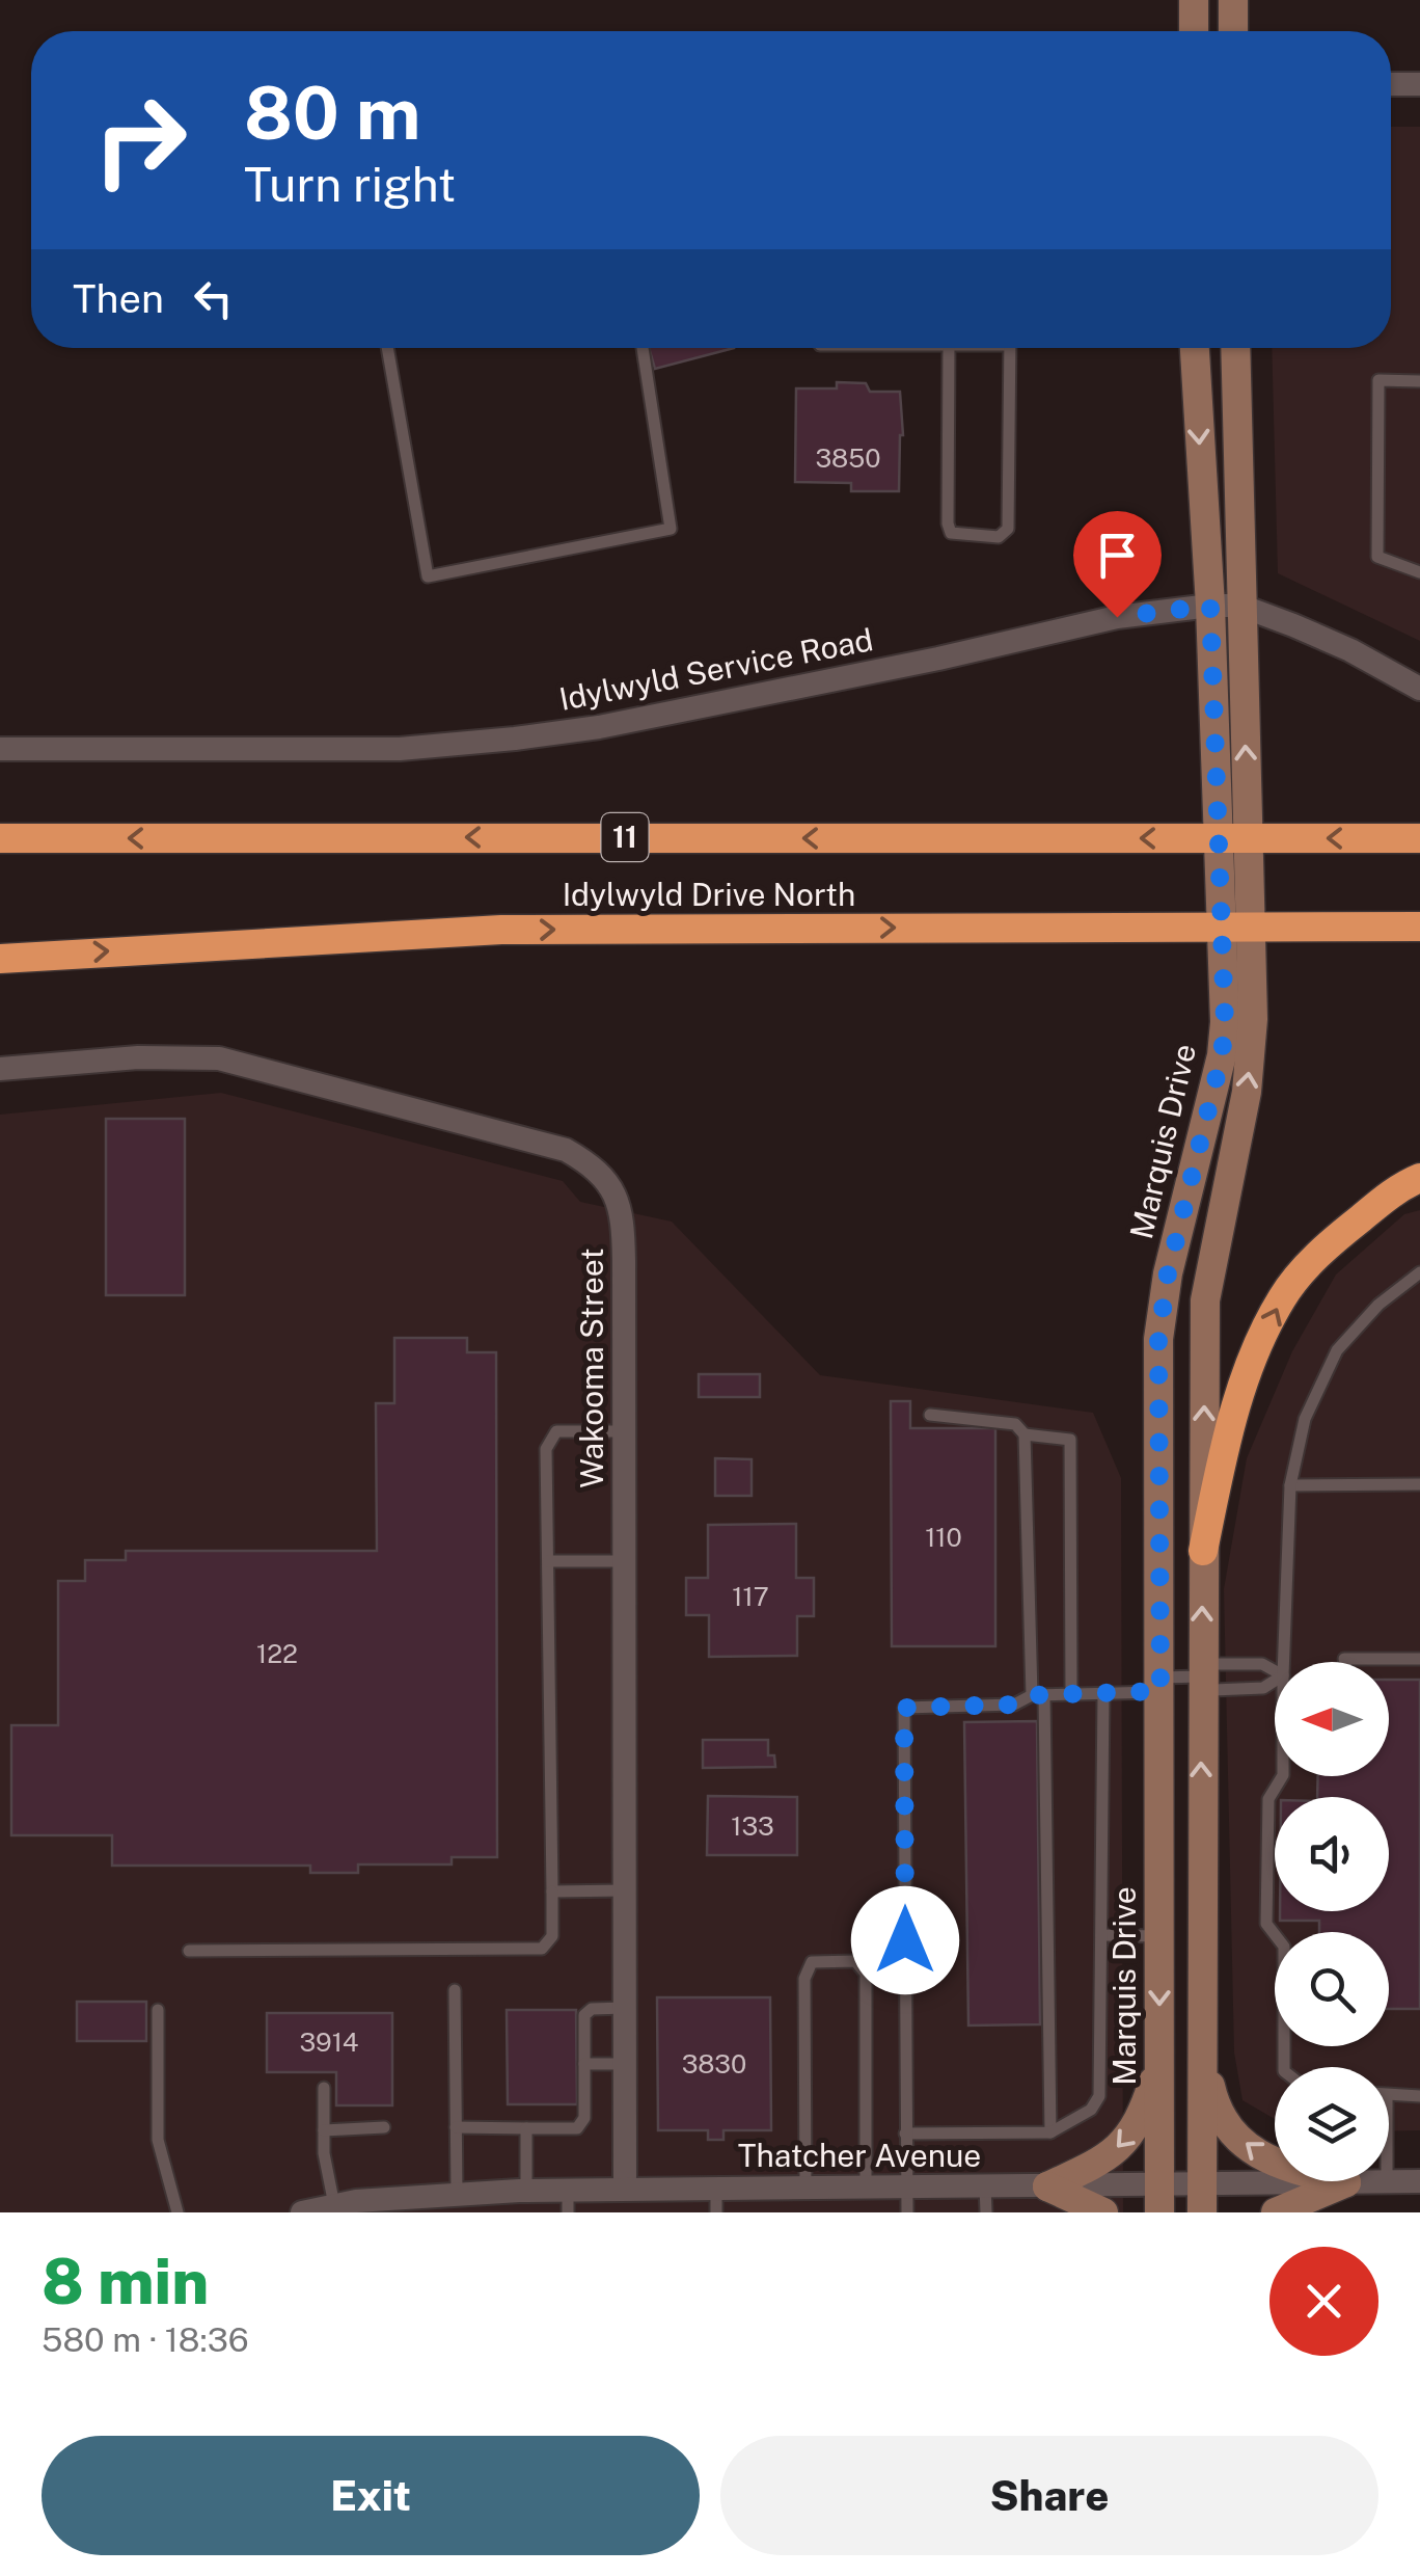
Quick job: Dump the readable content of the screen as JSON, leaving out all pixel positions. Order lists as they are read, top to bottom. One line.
{"streets":{"highway":["11","Idylwyld Drive North"],"main road":["Marquis Drive"],"street":["Idylwyld Service Road","Wakooma Street","Thatcher Avenue"]},"crossings":[["Idylwyld Service Road","Marquis Drive"],["Idylwyld Drive North","Marquis Drive"],["Marquis Drive","Thatcher Avenue"],["Wakooma Street","Thatcher Avenue"]],"house_numbers":["3850","110","117","122","133","3914","3830"],"north":"left","page":{"turn":["80 m","Turn right"],"then":"Then","heading":["8 min","580 m · 18:36"],"buttons":["Exit","Share"]}}
